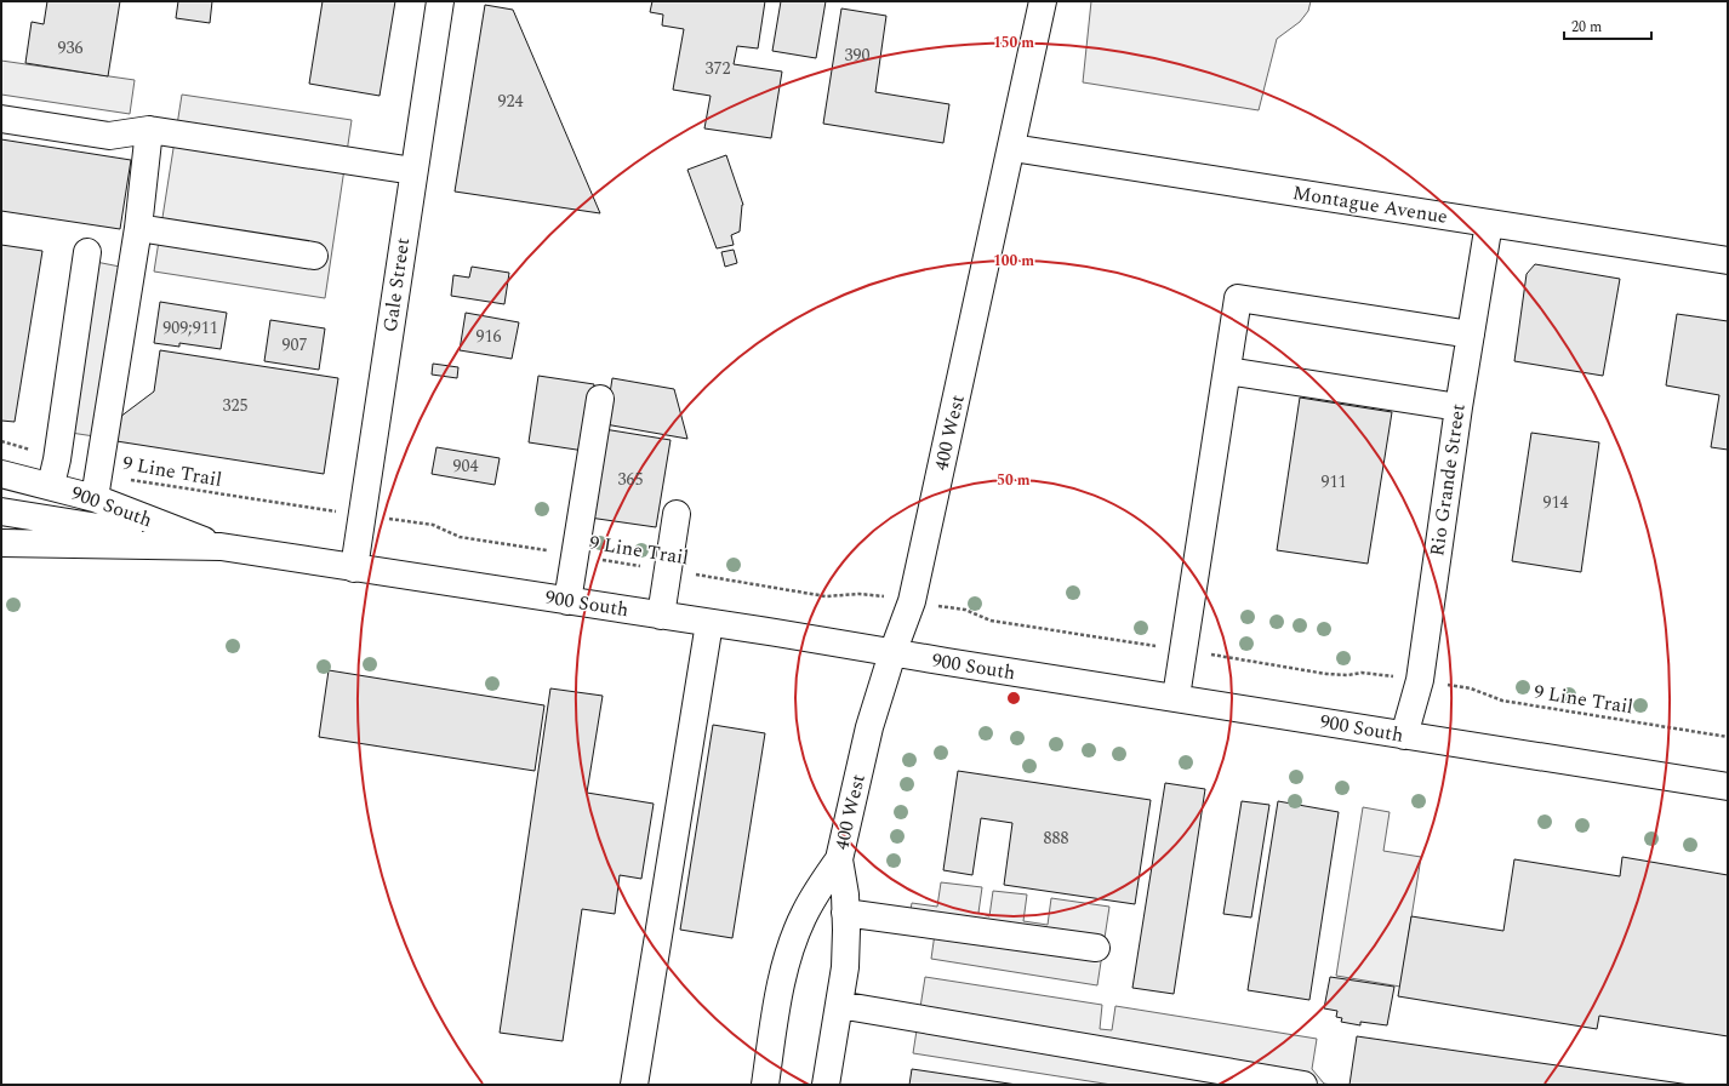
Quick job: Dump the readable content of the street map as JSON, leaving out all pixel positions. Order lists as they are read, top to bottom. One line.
{"streets":{"street":["Montague Avenue","Gale Street","400 West","Rio Grande Street","900 South"],"path":["9 Line Trail"]},"crossings":[["Montague Avenue","400 West"],["Montague Avenue","Rio Grande Street"],["Gale Street","900 South"],["400 West","900 South"],["9 Line Trail","900 South"],["Rio Grande Street","900 South"]],"house_numbers":["936","390","372","924","909;911","916","907","325","904","365","911","914","888"],"scale_bar":"20 m","rings":["150 m","100 m","50 m"]}
